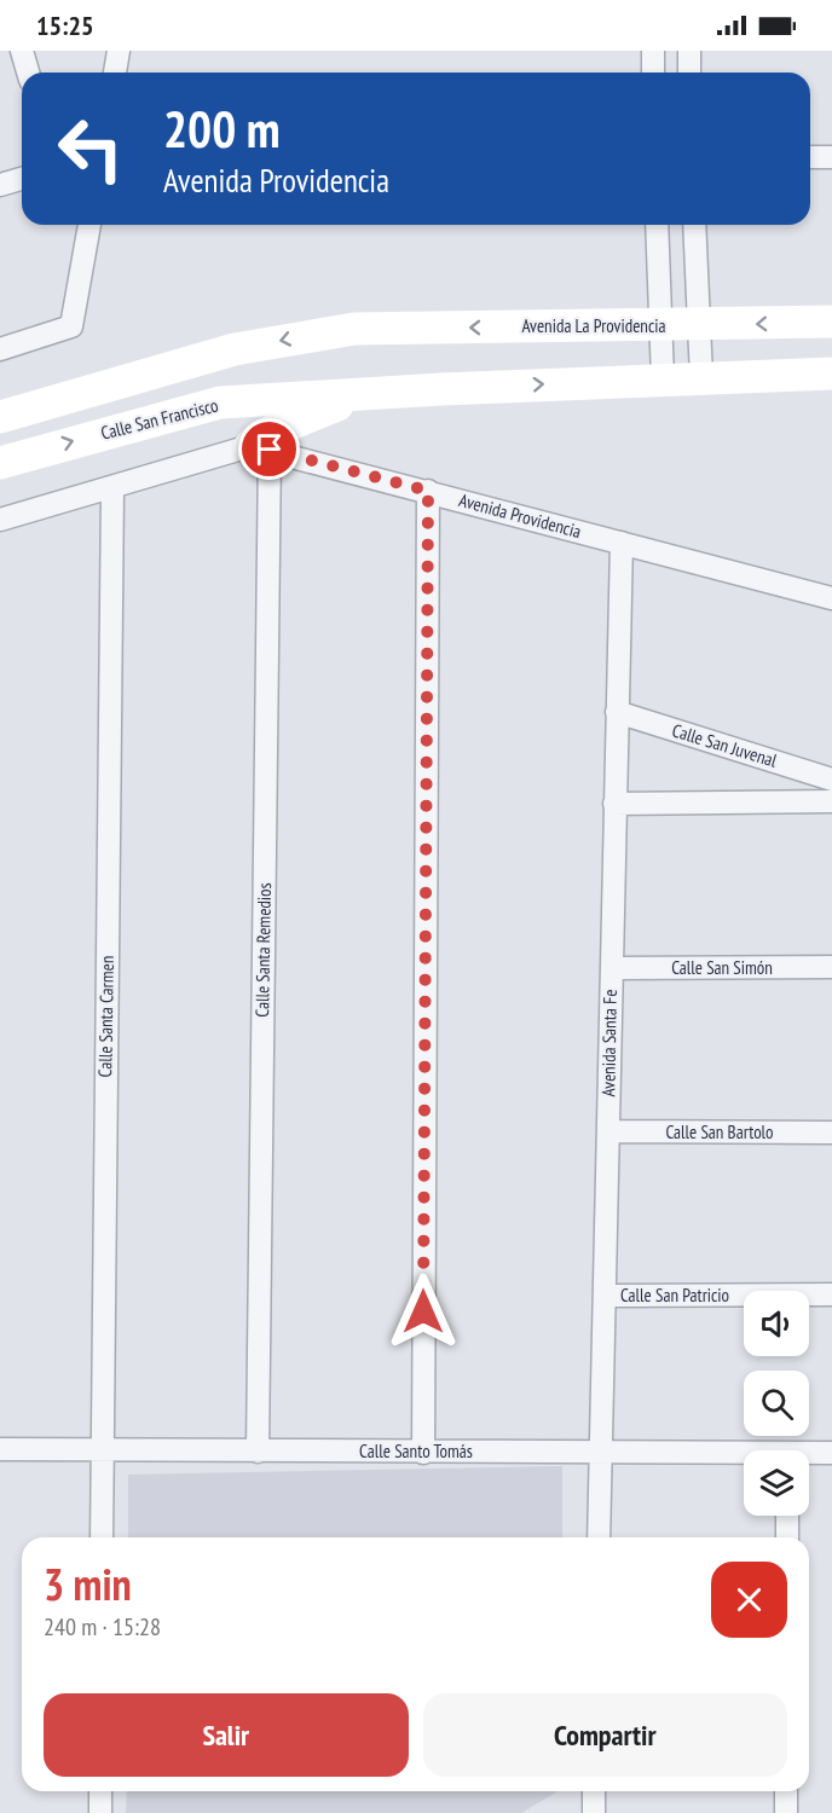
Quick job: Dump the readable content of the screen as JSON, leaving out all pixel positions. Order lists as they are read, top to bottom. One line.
{"streets":{"main road":["Avenida La Providencia","Calle San Francisco"],"street":["Avenida Providencia","Calle San Juvenal","Calle Santa Remedios","Calle San Simón","Calle Santa Carmen","Avenida Santa Fe","Calle San Bartolo","Calle San Patricio","Calle Santo Tomás"]},"crossings":[["Avenida Providencia","Calle Santa Remedios"],["Avenida Providencia","Avenida Santa Fe"],["Calle San Juvenal","Avenida Santa Fe"],["Calle Santa Remedios","Calle Santo Tomás"],["Calle San Simón","Avenida Santa Fe"],["Calle Santa Carmen","Calle Santo Tomás"],["Avenida Santa Fe","Calle San Bartolo"],["Avenida Santa Fe","Calle San Patricio"],["Avenida Santa Fe","Calle Santo Tomás"]],"page":{"status":"15:25","turn":["200 m","Avenida Providencia"],"heading":["3 min","240 m · 15:28"],"buttons":["Salir","Compartir"]}}
